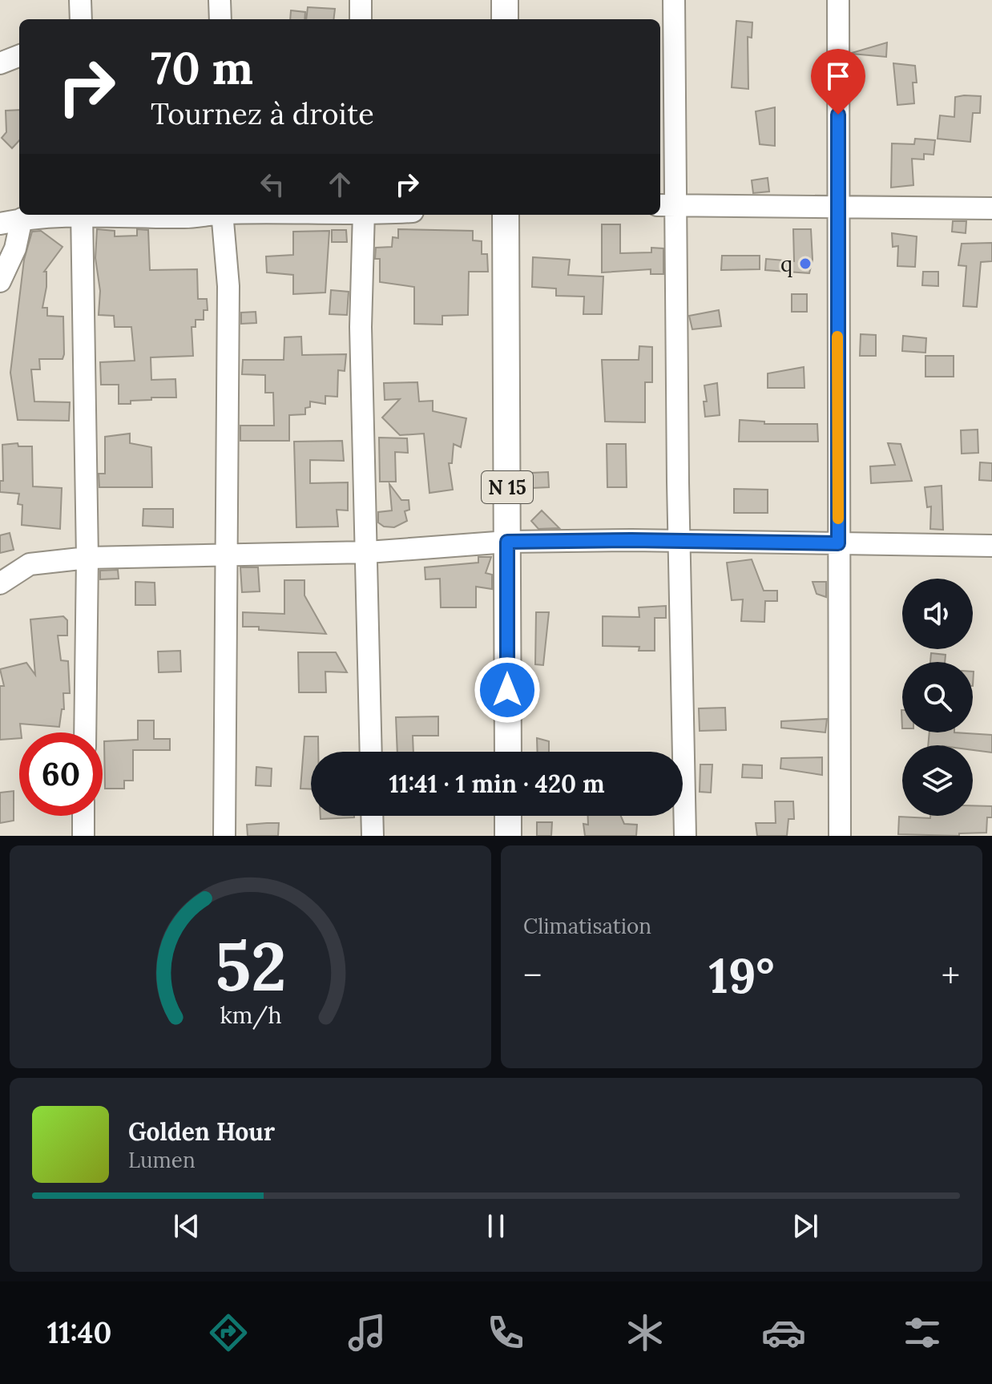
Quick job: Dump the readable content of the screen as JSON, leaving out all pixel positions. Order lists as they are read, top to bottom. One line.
{"streets":{"main road":["N 15"]},"places":["q"],"page":{"turn":["70 m","Tournez à droite"],"limit":"60","trip":"11:41 · 1 min · 420 m","tile":"Climatisation","heat":["−","19°","+"],"song":["Golden Hour","Lumen"],"tabs":"11:40","gauge":["52","km/h"]}}
